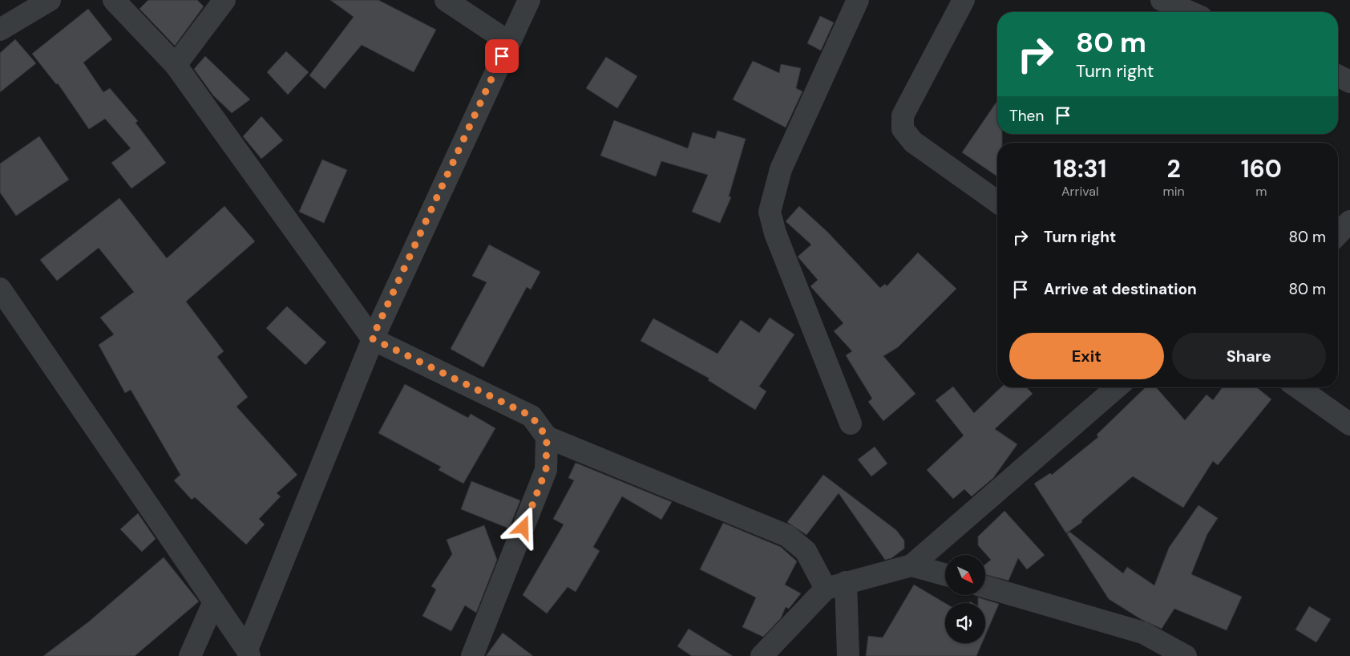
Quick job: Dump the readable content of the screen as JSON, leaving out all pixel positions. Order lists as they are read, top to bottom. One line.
{"north":"bottom right","page":{"turn":["80 m","Turn right"],"then":"Then","eta":["18:31","Arrival","2","min","160","m"],"list":[{"name":"Turn right","value":"80 m"},{"name":"Arrive at destination","value":"80 m"}],"buttons":["Exit","Share"]}}
